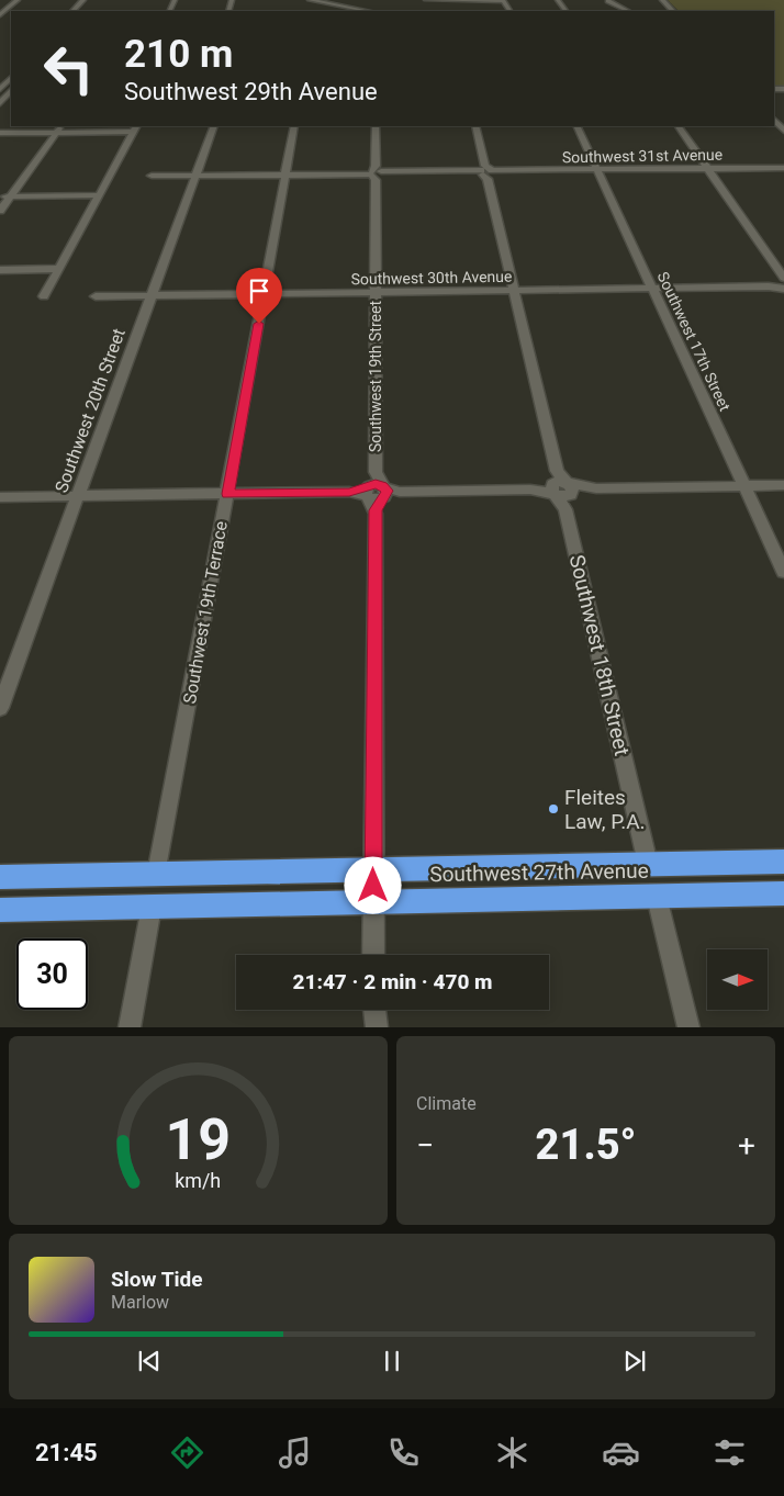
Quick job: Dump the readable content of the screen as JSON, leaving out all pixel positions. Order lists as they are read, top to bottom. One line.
{"streets":{"highway":["Southwest 27th Avenue"],"street":["Southwest 31st Avenue","Southwest 30th Avenue","Southwest 17th Street","Southwest 19th Street","Southwest 20th Street","Southwest 19th Terrace","Southwest 18th Street"]},"crossings":[["Southwest 31st Avenue","Southwest 17th Street"],["Southwest 31st Avenue","Southwest 19th Street"],["Southwest 31st Avenue","Southwest 20th Street"],["Southwest 31st Avenue","Southwest 19th Terrace"],["Southwest 31st Avenue","Southwest 18th Street"],["Southwest 30th Avenue","Southwest 17th Street"],["Southwest 30th Avenue","Southwest 19th Street"],["Southwest 30th Avenue","Southwest 20th Street"],["Southwest 30th Avenue","Southwest 19th Terrace"],["Southwest 30th Avenue","Southwest 18th Street"],["Southwest 19th Street","Southwest 27th Avenue"],["Southwest 19th Terrace","Southwest 27th Avenue"],["Southwest 18th Street","Southwest 27th Avenue"]],"places":["Fleites Law, P.A."],"north":"right","page":{"turn":["210 m","Southwest 29th Avenue"],"limit":"30","trip":"21:47 · 2 min · 470 m","tile":"Climate","heat":["−","21.5°","+"],"song":["Slow Tide","Marlow"],"tabs":"21:45","gauge":["19","km/h"]}}
